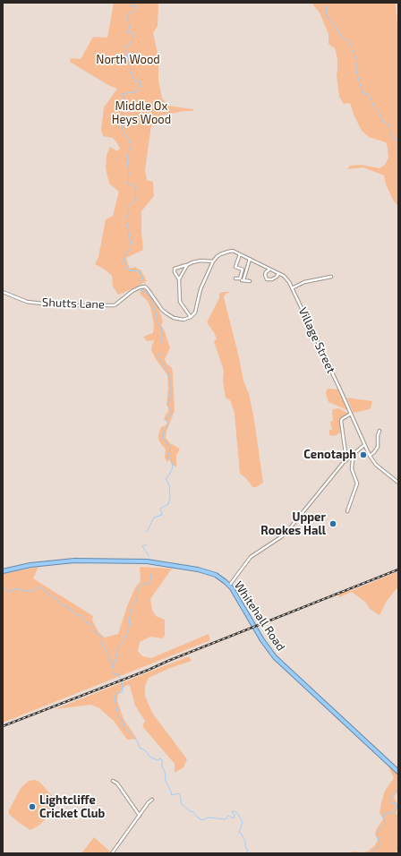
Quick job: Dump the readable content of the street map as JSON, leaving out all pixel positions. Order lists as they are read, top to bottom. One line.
{"streets":{"highway":["Whitehall Road"],"street":["Shutts Lane","Village Street"]},"parks":["North Wood","Middle Ox Heys Wood"],"places":["Cenotaph","Upper Rookes Hall","Lightcliffe Cricket Club"]}
